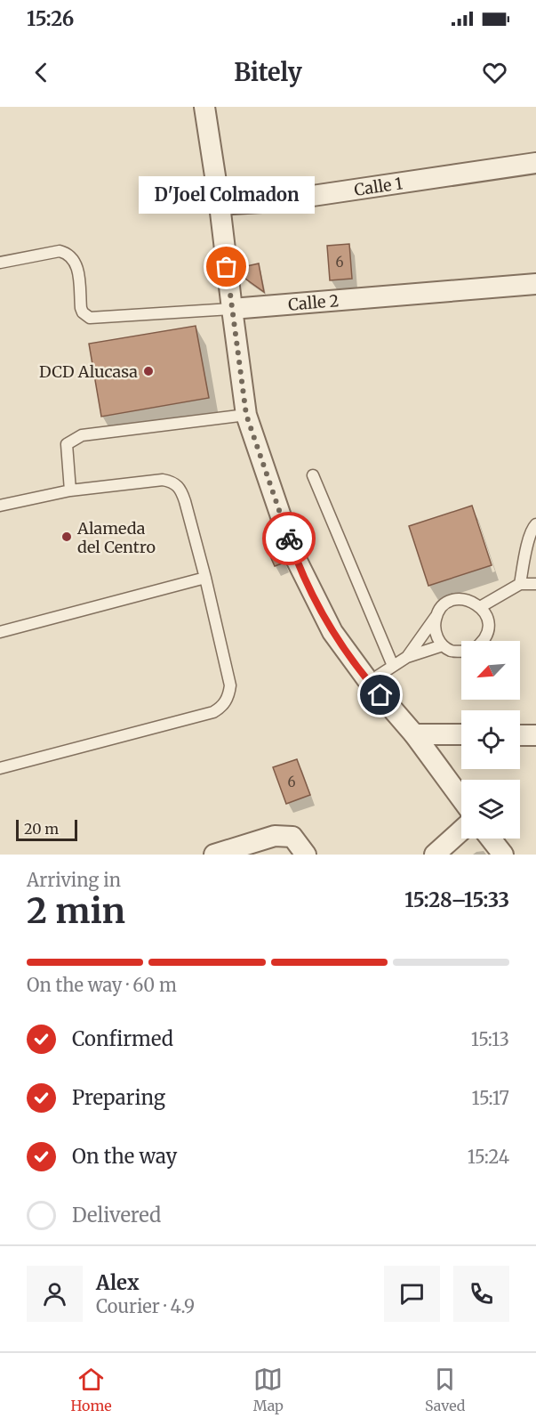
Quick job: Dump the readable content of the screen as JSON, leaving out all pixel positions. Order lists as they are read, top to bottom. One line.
{"streets":{"street":["Calle 1","Calle 2"]},"places":["D'Joel Colmadon","DCD Alucasa","Alameda del Centro"],"house_numbers":["6","6"],"scale_bar":"20 m","north":"bottom left","page":{"status":"15:26","header":"Bitely","bubble":"D'Joel Colmadon","scale":"20 m","heading":["2 min","Arriving in","15:28–15:33"],"panel":["Alex","Courier · 4.9"],"bar":"On the way · 60 m","list":[["Confirmed","15:13"],["Preparing","15:17"],["On the way","15:24"],"Delivered"],"tabs":["Home","Map","Saved"]}}
